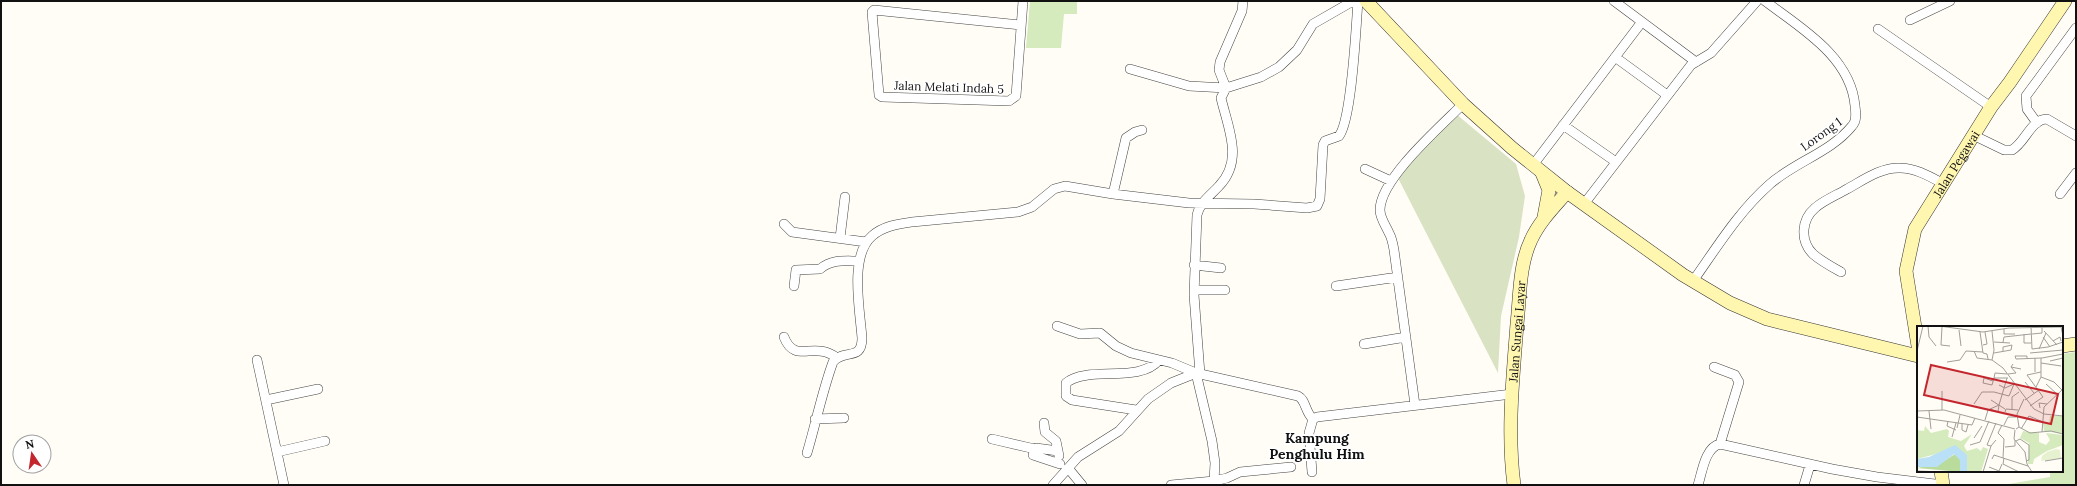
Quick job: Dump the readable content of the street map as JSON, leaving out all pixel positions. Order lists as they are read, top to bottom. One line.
{"streets":{"street":["Jalan Melati Indah 5","Lorong 1","Jalan Pegawai","Jalan Sungai Layar"]},"districts":["Kampung Penghulu Him"],"north":"top"}
